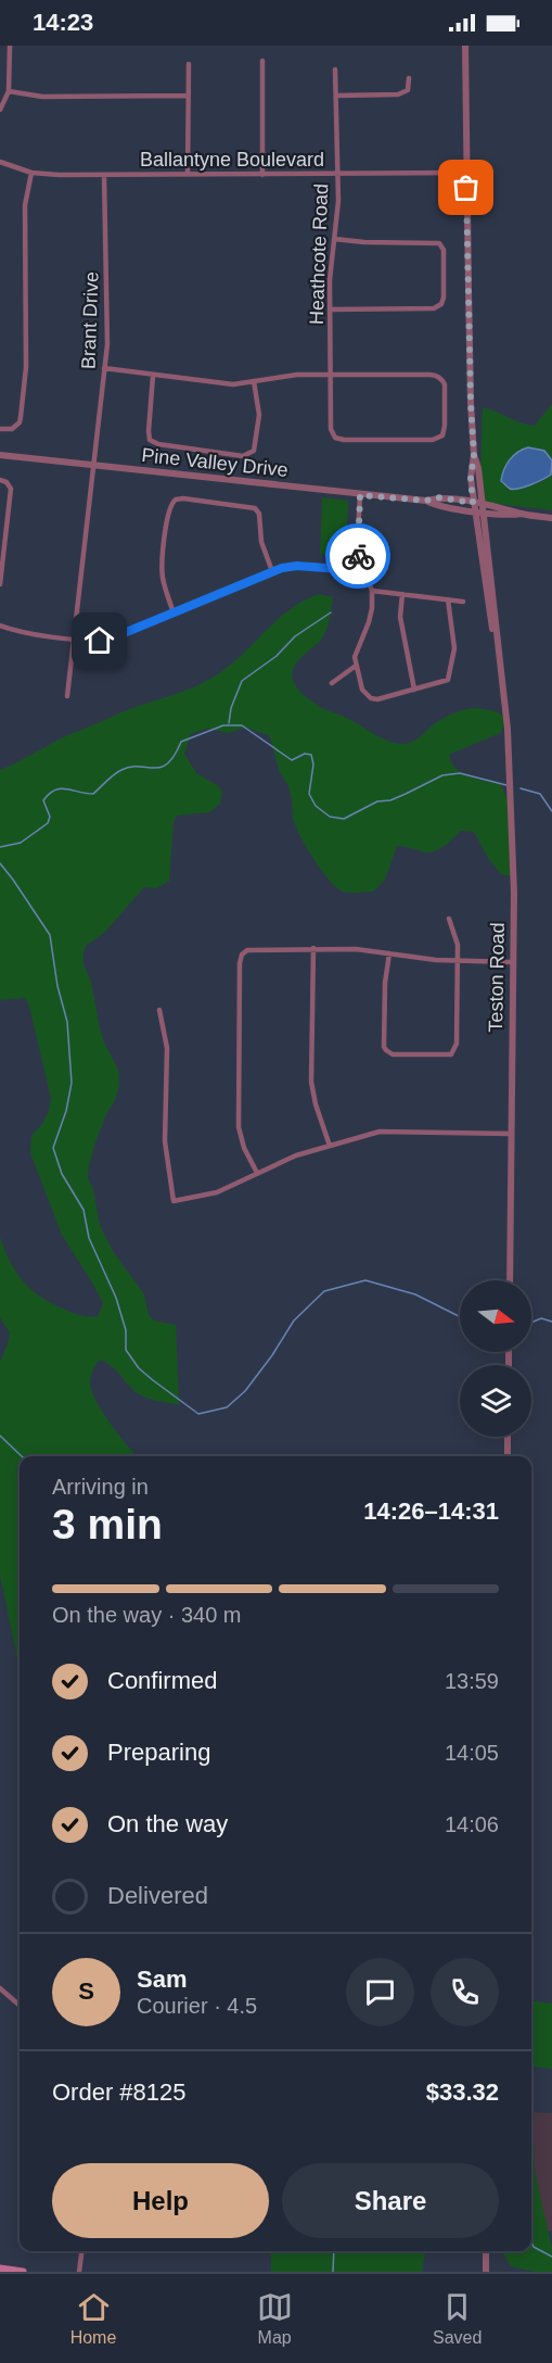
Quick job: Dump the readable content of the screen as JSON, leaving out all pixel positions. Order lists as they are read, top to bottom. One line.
{"streets":{"street":["Ballantyne Boulevard","Heathcote Road","Brant Drive","Pine Valley Drive","Teston Road"]},"crossings":[["Ballantyne Boulevard","Heathcote Road"],["Ballantyne Boulevard","Brant Drive"],["Ballantyne Boulevard","Teston Road"],["Brant Drive","Pine Valley Drive"],["Pine Valley Drive","Teston Road"]],"north":"right","page":{"status":"14:23","heading":["3 min","Arriving in","14:26–14:31"],"panel":["Sam","Courier · 4.5","Order #8125","$33.32"],"bar":"On the way · 340 m","list":[["Confirmed","13:59"],["Preparing","14:05"],["On the way","14:06"],"Delivered"],"round":"S","buttons":["Help","Share"],"tabs":["Home","Map","Saved"]}}
